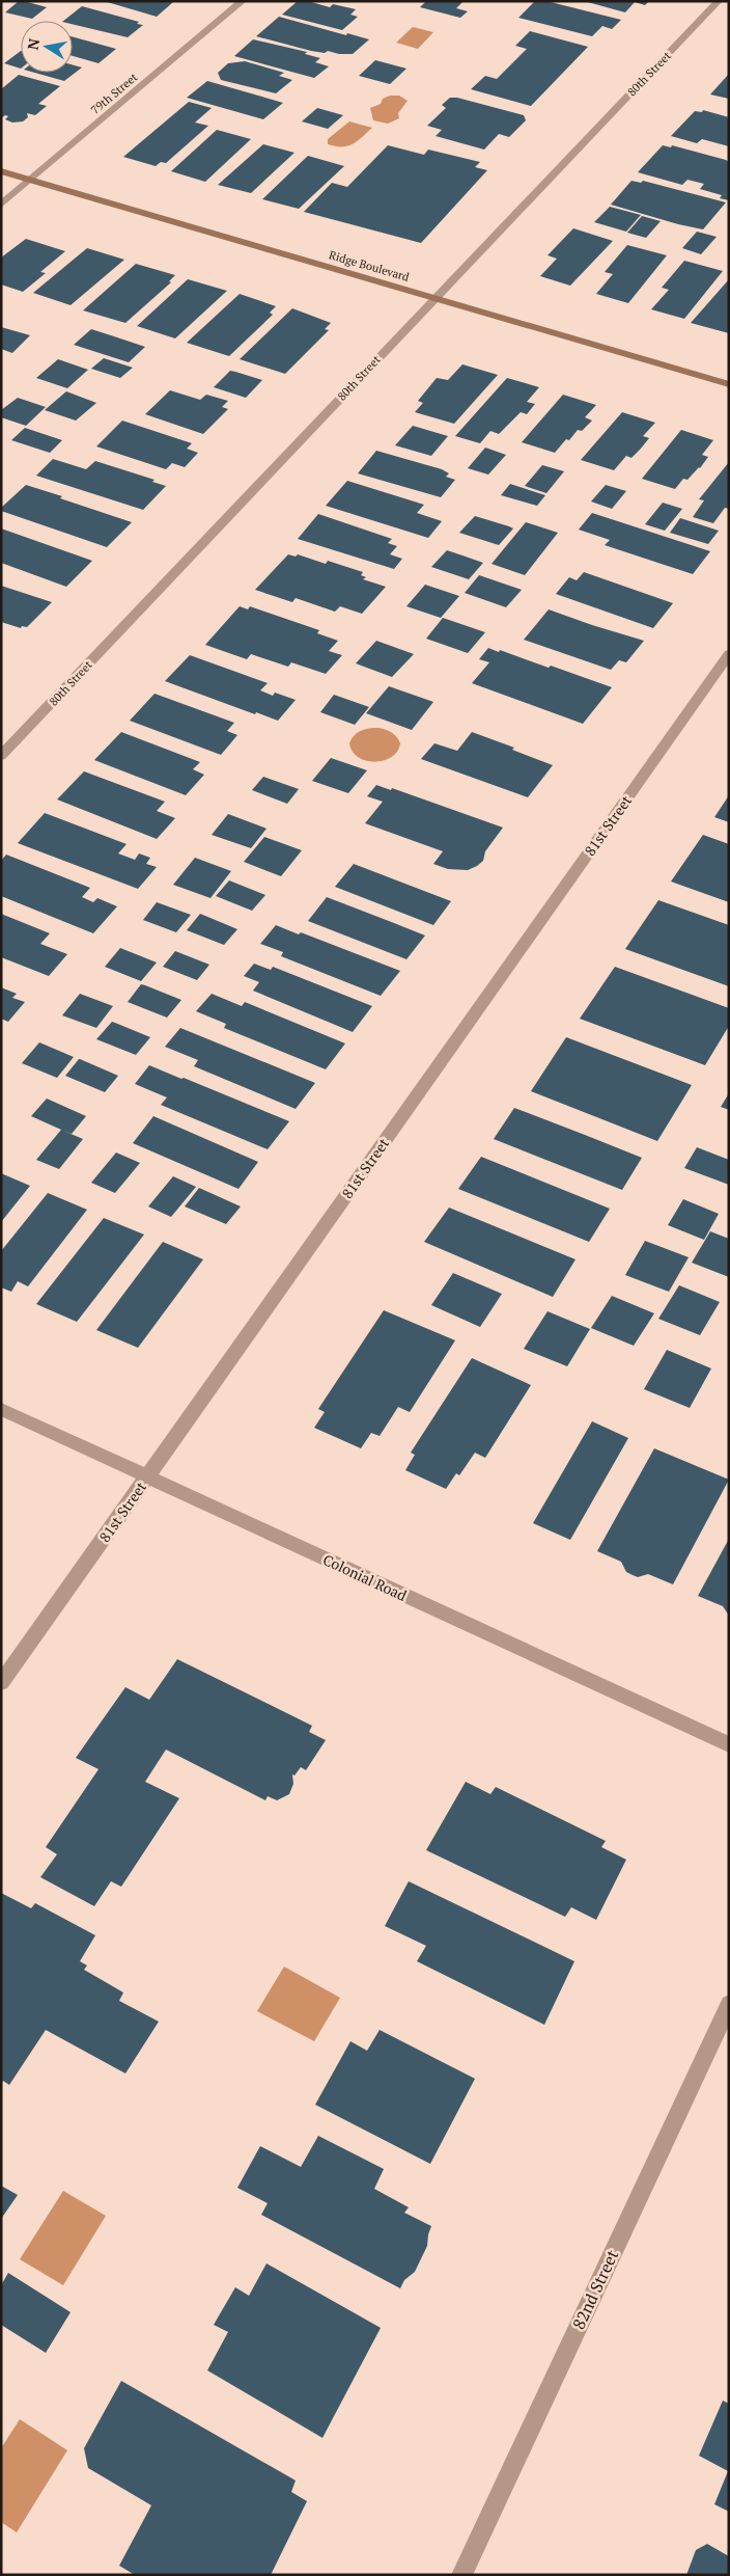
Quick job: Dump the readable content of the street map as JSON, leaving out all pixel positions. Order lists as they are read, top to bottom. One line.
{"streets":{"street":["80th Street","79th Street","Ridge Boulevard","81st Street","Colonial Road","82nd Street"]},"crossings":[["80th Street","Ridge Boulevard"],["79th Street","Ridge Boulevard"],["81st Street","Colonial Road"]],"north":"left"}
